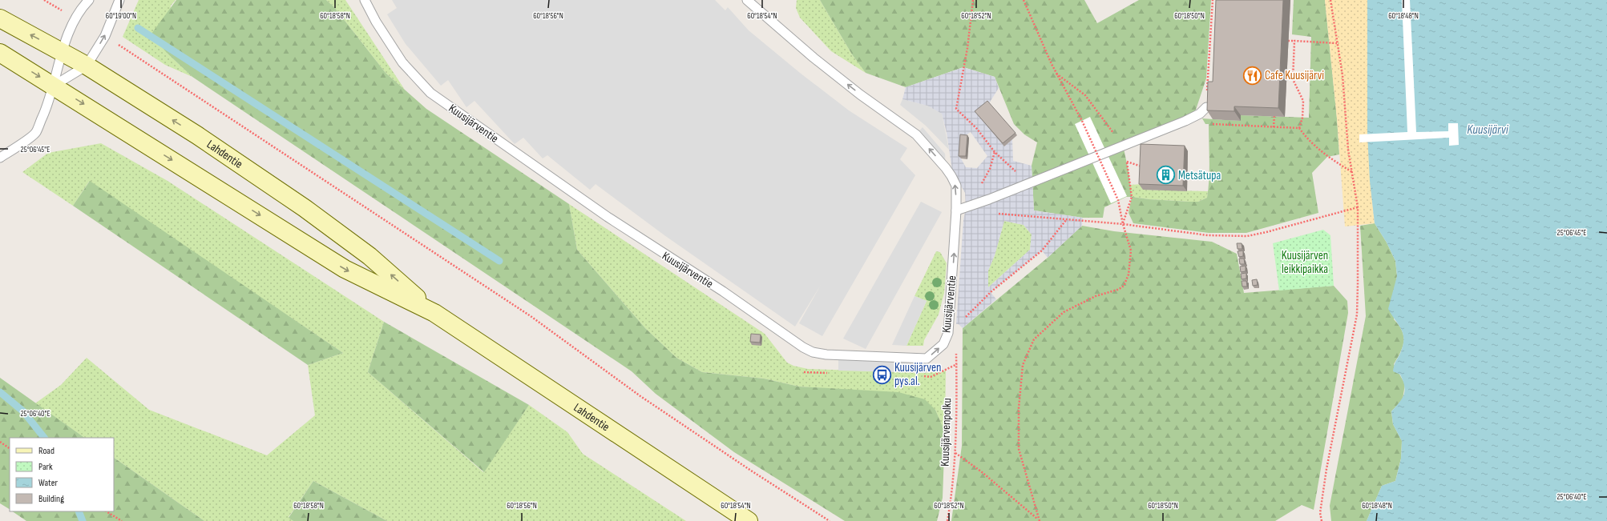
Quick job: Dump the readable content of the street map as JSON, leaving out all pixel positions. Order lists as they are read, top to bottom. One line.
{"streets":{"main road":["Lahdentie"],"lane":["Kuusijärventie"],"path":["Kuusijärvenpolku"]},"water":["Kuusijärvi"],"parks":["Kuusijärven leikkipaikka"],"places":{"restaurant":["Cafe Kuusijärvi"],"building":["Metsätupa"],"bus stop":["Kuusijärven pys.al."]},"legend":["Road","Park","Water","Building"],"coordinates":["60°19'00\"N","60°18'58\"N","60°18'56\"N","60°18'54\"N","60°18'52\"N","60°18'50\"N","60°18'48\"N","25°06'45\"E","25°06'40\"E"]}
